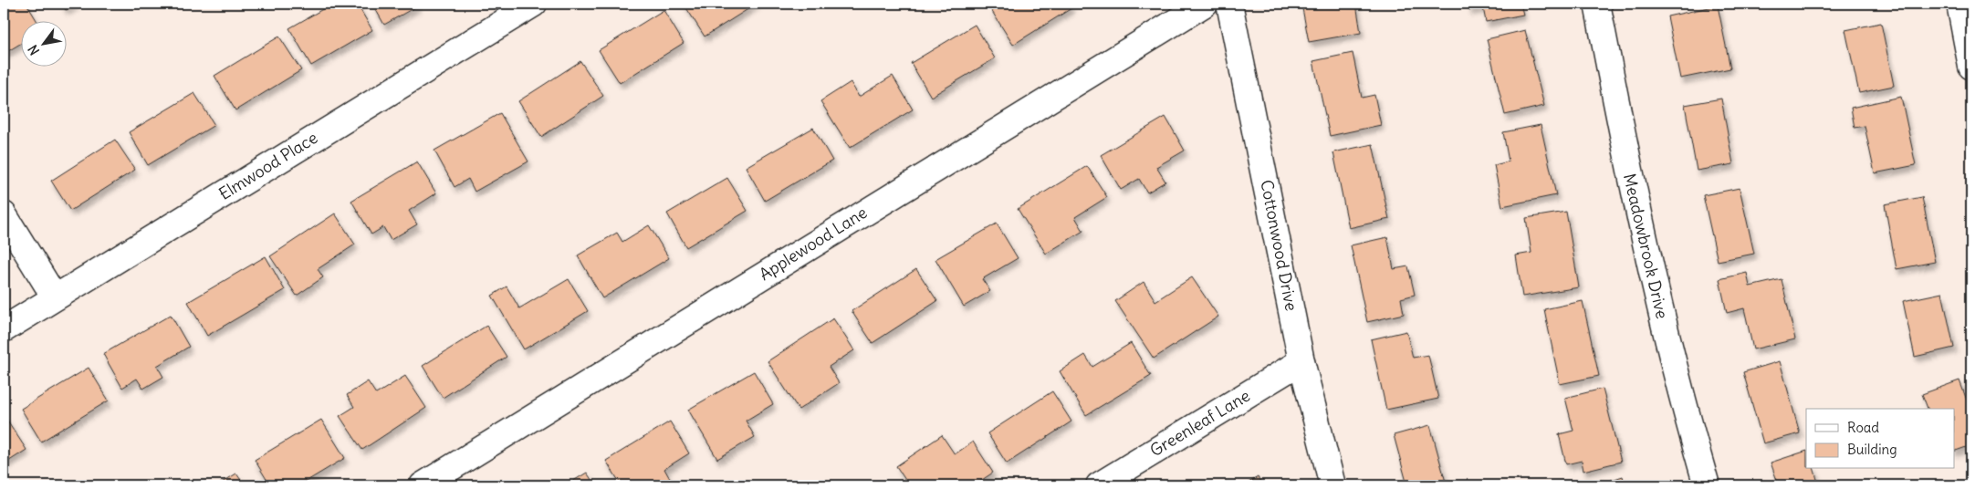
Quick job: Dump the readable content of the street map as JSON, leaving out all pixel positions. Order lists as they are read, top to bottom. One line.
{"streets":{"street":["Elmwood Place","Applewood Lane","Cottonwood Drive","Meadowbrook Drive","Greenleaf Lane"]},"crossings":[["Cottonwood Drive","Greenleaf Lane"]],"legend":["Road","Building"],"north":"bottom left"}
